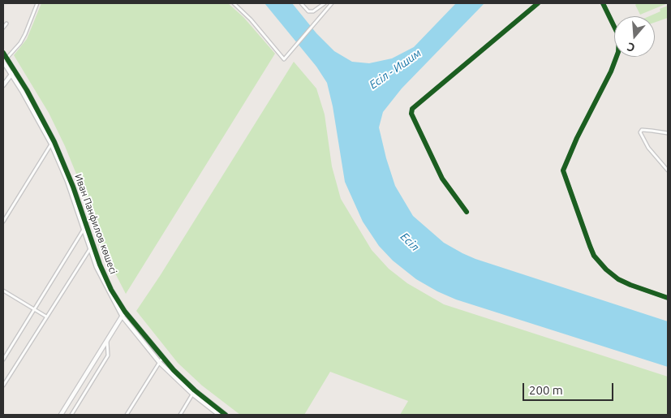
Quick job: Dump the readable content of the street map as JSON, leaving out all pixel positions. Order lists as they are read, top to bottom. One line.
{"streets":{"street":["Иван Панфилов көшесі"]},"water":["Есіл - Ишим","Есіл"],"scale_bar":"200 m","north":"bottom"}
